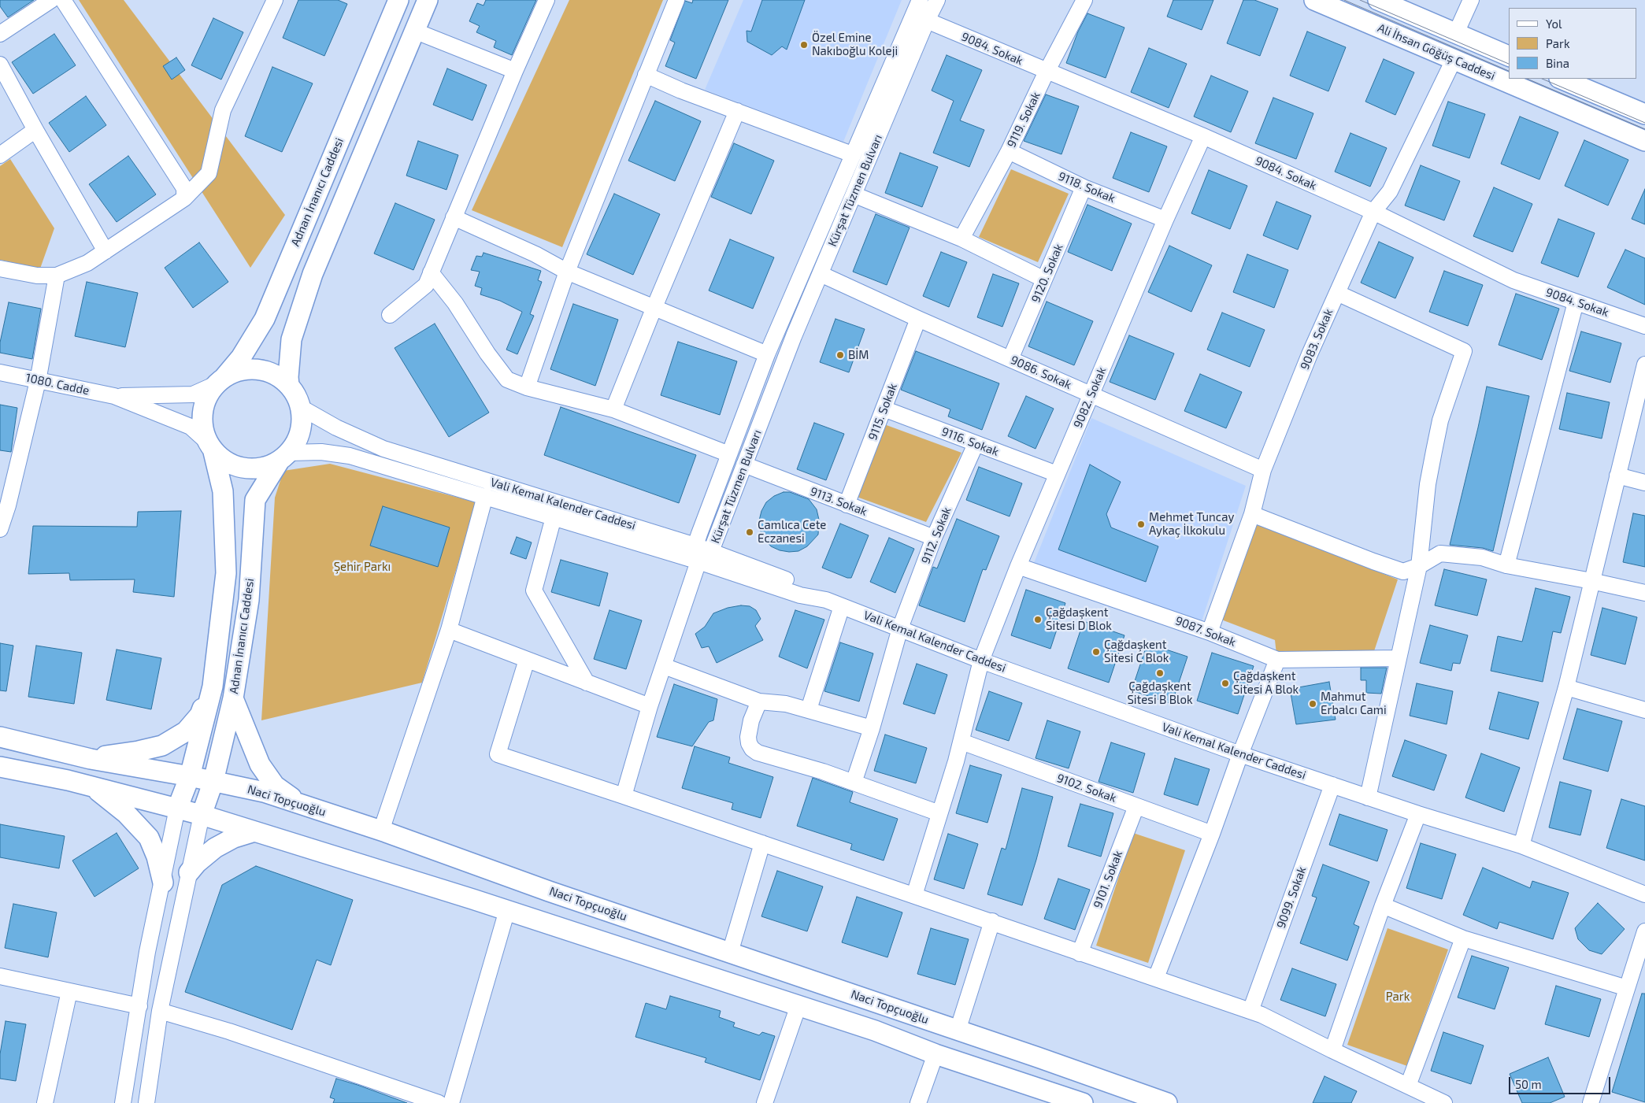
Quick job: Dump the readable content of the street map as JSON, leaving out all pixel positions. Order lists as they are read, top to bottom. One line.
{"streets":{"main road":["Ali İhsan Göğüş Caddesi","Adnan İnanıcı Caddesi","Naci Topçuoğlu"],"street":["9084. Sokak","9119. Sokak","9118. Sokak","Kürşat Tüzmen Bulvarı","9120. Sokak","9083. Sokak","9086. Sokak","1080. Cadde","9082. Sokak","9115. Sokak","9116. Sokak","9113. Sokak","Vali Kemal Kalender Caddesi","9112. Sokak","9087. Sokak","9102. Sokak","9101. Sokak","9099. Sokak"]},"crossings":[["9084. Sokak","9119. Sokak"],["9084. Sokak","Kürşat Tüzmen Bulvarı"],["9084. Sokak","9083. Sokak"],["9084. Sokak","9082. Sokak"],["Ali İhsan Göğüş Caddesi","9083. Sokak"],["9119. Sokak","9118. Sokak"],["9118. Sokak","9120. Sokak"],["9118. Sokak","9082. Sokak"],["Kürşat Tüzmen Bulvarı","9086. Sokak"],["Kürşat Tüzmen Bulvarı","9113. Sokak"],["Kürşat Tüzmen Bulvarı","Vali Kemal Kalender Caddesi"],["Adnan İnanıcı Caddesi","1080. Cadde"],["Adnan İnanıcı Caddesi","Vali Kemal Kalender Caddesi"],["Adnan İnanıcı Caddesi","Naci Topçuoğlu"],["9120. Sokak","9086. Sokak"],["9083. Sokak","9086. Sokak"],["9083. Sokak","9087. Sokak"],["9086. Sokak","9082. Sokak"],["9086. Sokak","9115. Sokak"],["1080. Cadde","Vali Kemal Kalender Caddesi"],["9082. Sokak","9116. Sokak"],["9082. Sokak","Vali Kemal Kalender Caddesi"],["9082. Sokak","9087. Sokak"],["9082. Sokak","9102. Sokak"],["9115. Sokak","9116. Sokak"],["9115. Sokak","9113. Sokak"],["9116. Sokak","9112. Sokak"],["9113. Sokak","9112. Sokak"],["Vali Kemal Kalender Caddesi","9112. Sokak"],["Vali Kemal Kalender Caddesi","9099. Sokak"],["9102. Sokak","9101. Sokak"]],"parks":["Şehir Parkı","Park"],"places":["Özel Emine Nakıboğlu Koleji","BİM","Mehmet Tuncay Aykaç İlkokulu","Camlıca Cete Eczanesi","Çağdaşkent Sitesi D Blok","Çağdaşkent Sitesi C Blok","Çağdaşkent Sitesi B Blok","Çağdaşkent Sitesi A Blok","Mahmut Erbalcı Cami"],"legend":["Yol","Park","Bina"],"scale_bar":"50 m"}
